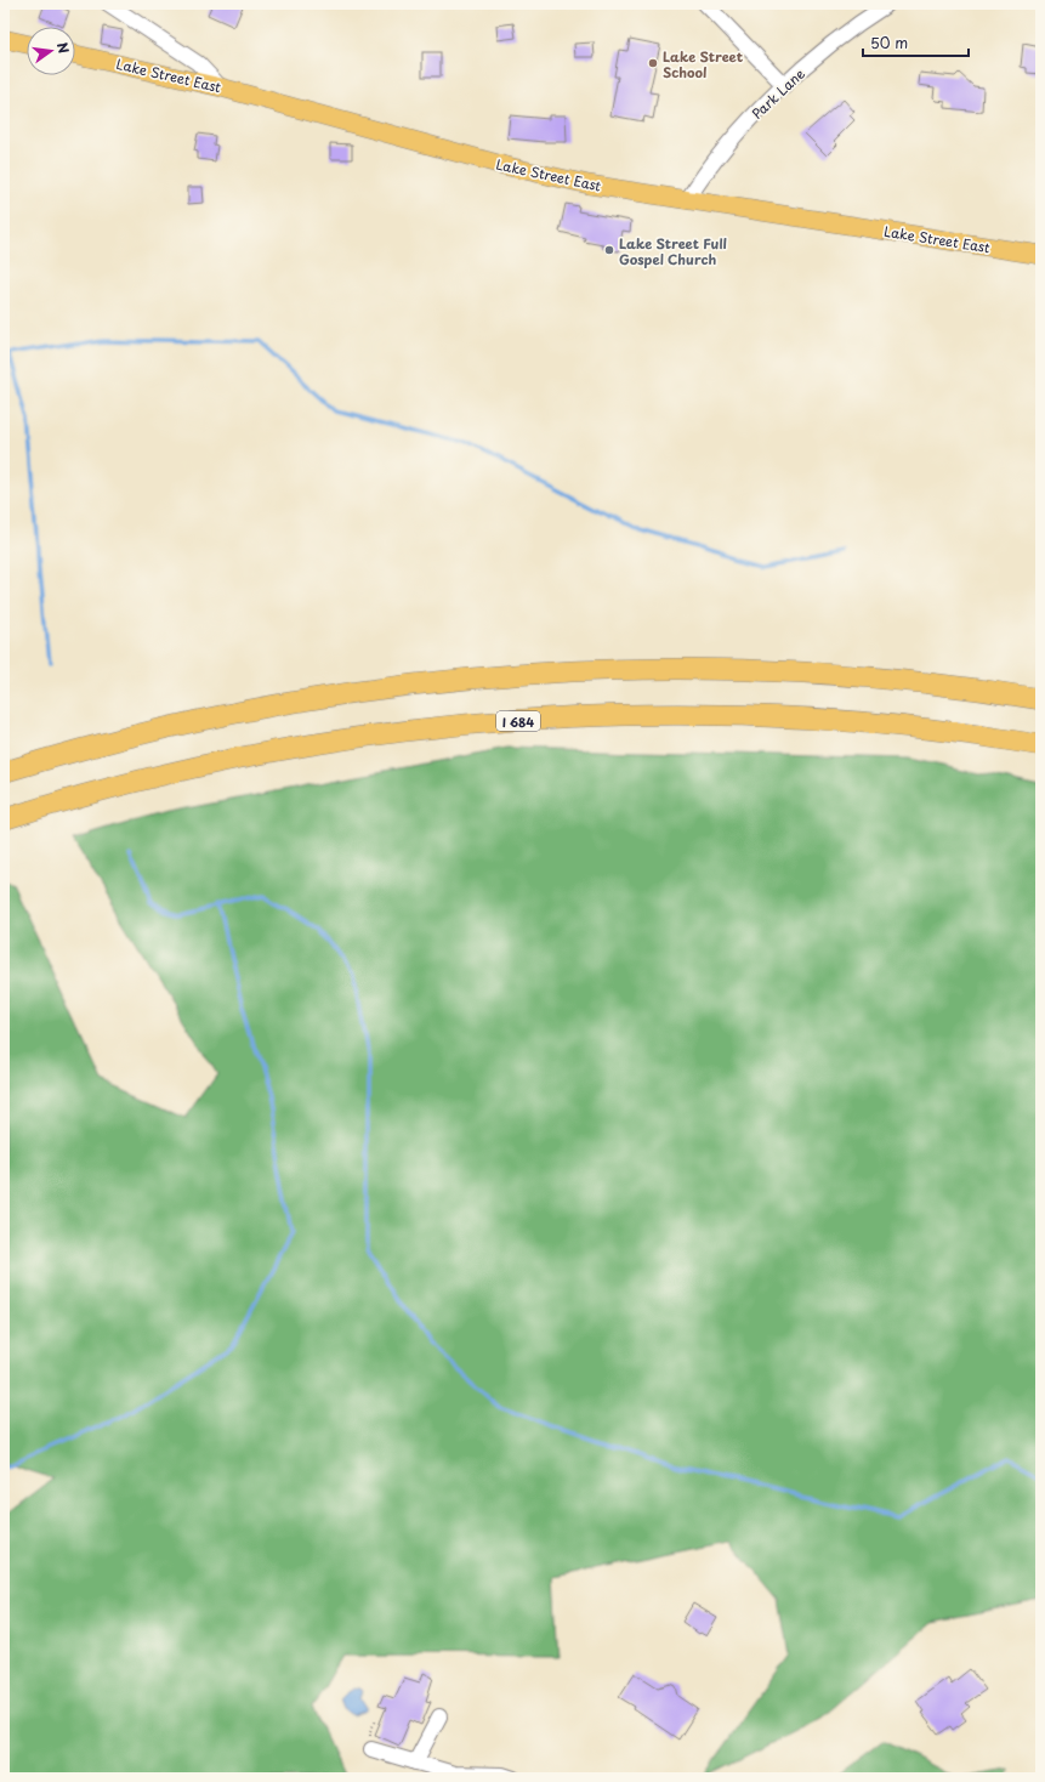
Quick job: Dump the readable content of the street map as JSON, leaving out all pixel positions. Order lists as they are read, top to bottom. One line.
{"streets":{"highway":["I 684"],"main road":["Lake Street East"],"street":["Park Lane"]},"crossings":[["Lake Street East","Park Lane"]],"places":["Lake Street School","Lake Street Full Gospel Church"],"scale_bar":"50 m","north":"right"}
